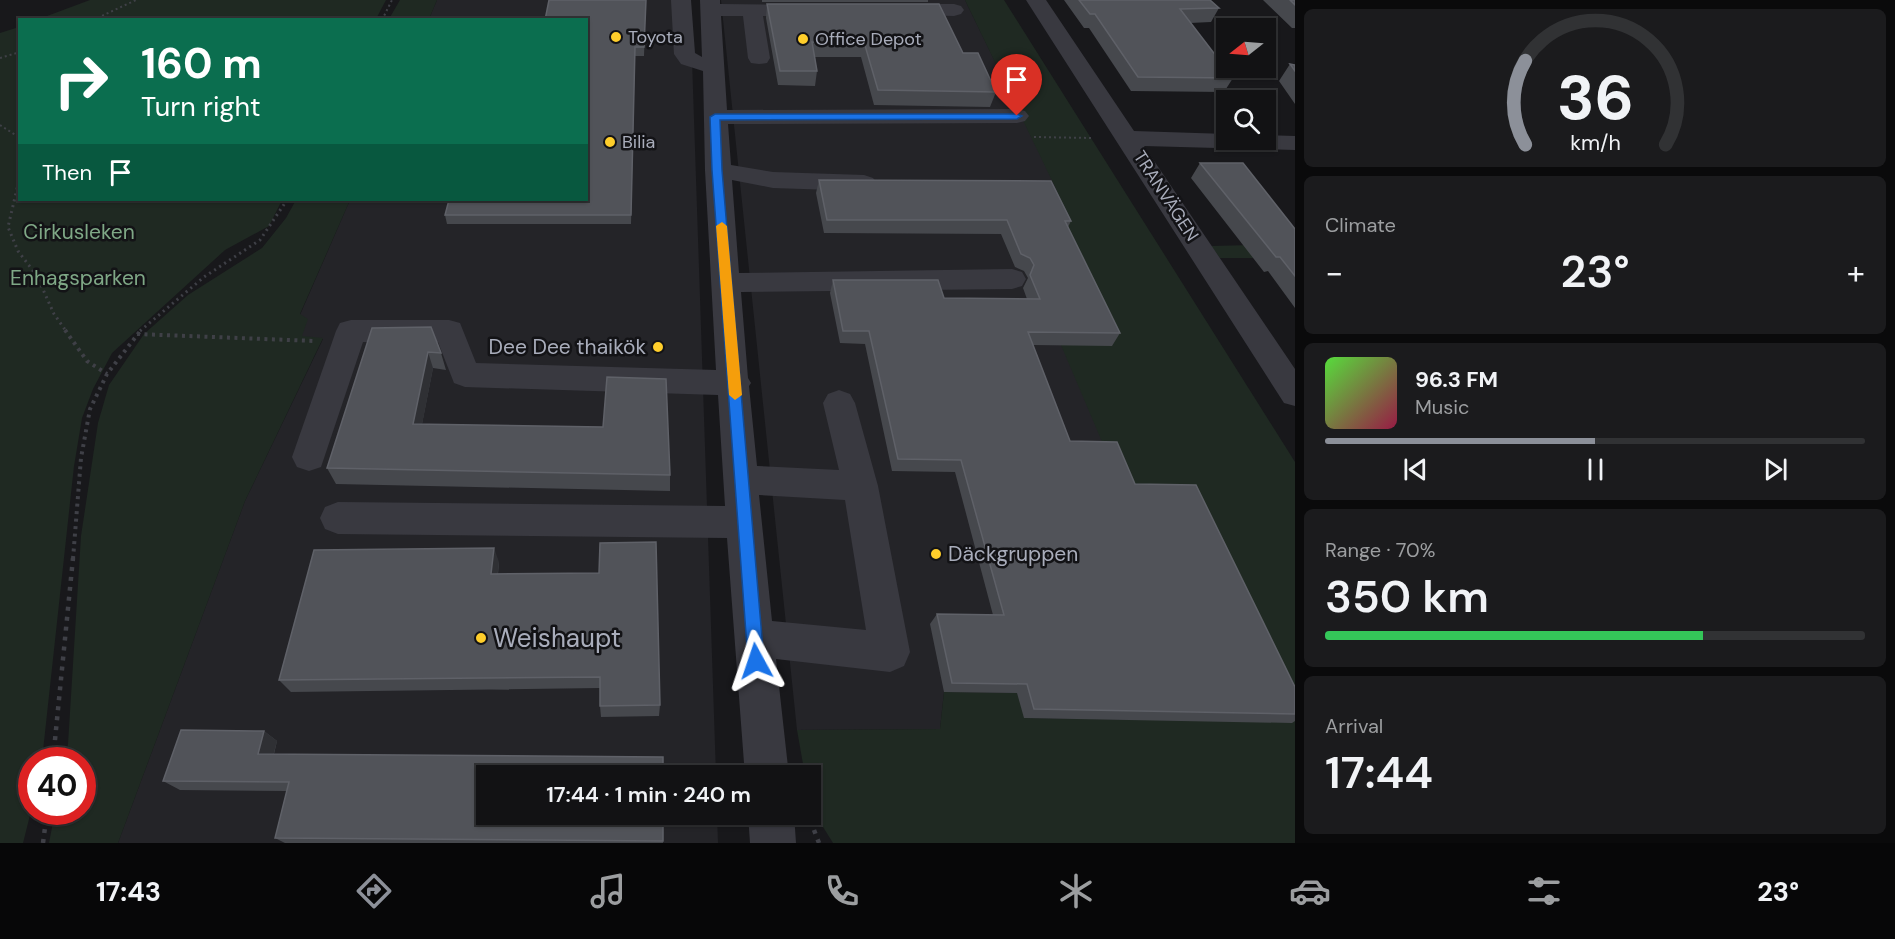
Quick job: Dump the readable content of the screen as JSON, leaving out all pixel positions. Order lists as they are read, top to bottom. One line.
{"streets":{"street":["TRANVÄGEN"]},"parks":["Cirkusleken","Enhagsparken"],"places":["Toyota","Office Depot","Bilia","Dee Dee thaikök","Däckgruppen","Weishaupt"],"north":"left","page":{"turn":["160 m","Turn right"],"then":"Then","tile":["Climate",["Range · 70%","350 km"],["Arrival","17:44"]],"heat":["−","23°","+"],"song":["96.3 FM","Music"],"limit":"40","trip":"17:44 · 1 min · 240 m","tabs":["17:43","23°"],"gauge":["36","km/h"]}}
